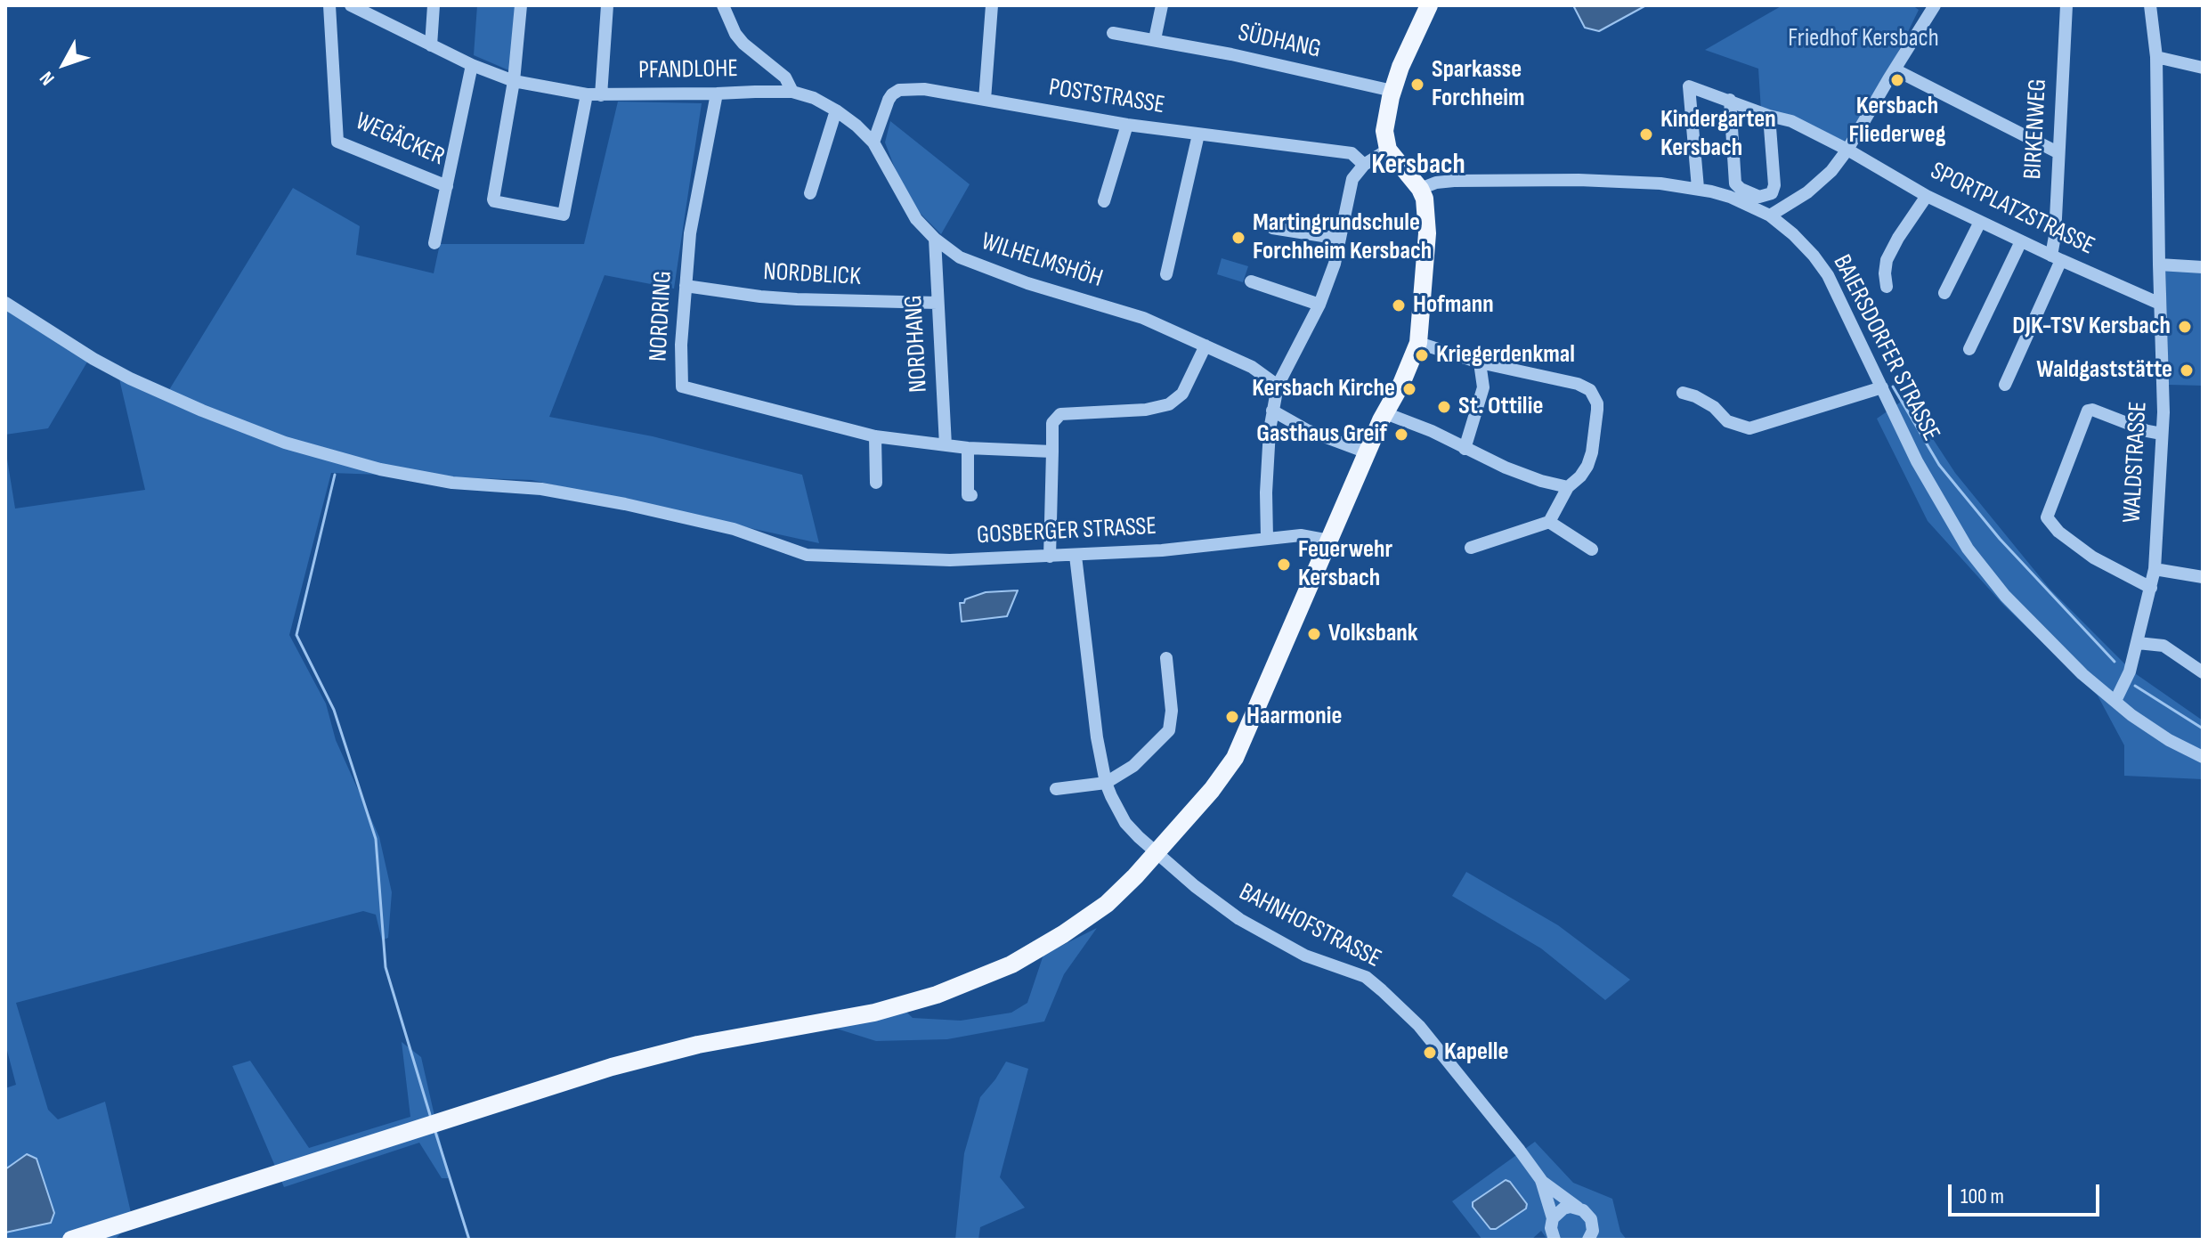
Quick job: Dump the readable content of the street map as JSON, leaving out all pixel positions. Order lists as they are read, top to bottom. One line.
{"streets":{"street":["SÜDHANG","PFANDLOHE","POSTSTRASSE","BIRKENWEG","WEGÄCKER","SPORTPLATZSTRASSE","WILHELMSHÖH","NORDBLICK","NORDRING","NORDHANG","BAIERSDORFER STRASSE","WALDSTRASSE","GOSBERGER STRASSE","BAHNHOFSTRASSE"]},"crossings":[["PFANDLOHE","WILHELMSHÖH"],["PFANDLOHE","NORDRING"],["POSTSTRASSE","WILHELMSHÖH"],["BIRKENWEG","SPORTPLATZSTRASSE"],["SPORTPLATZSTRASSE","BAIERSDORFER STRASSE"],["SPORTPLATZSTRASSE","WALDSTRASSE"],["WILHELMSHÖH","NORDHANG"],["NORDBLICK","NORDRING"],["NORDBLICK","NORDHANG"],["NORDRING","NORDHANG"],["BAIERSDORFER STRASSE","WALDSTRASSE"],["GOSBERGER STRASSE","BAHNHOFSTRASSE"]],"districts":["Kersbach"],"parks":["Friedhof Kersbach"],"places":["Kersbach Fliederweg","Sparkasse Forchheim","Kindergarten Kersbach","Martingrundschule Forchheim Kersbach","Hofmann","DJK-TSV Kersbach","Kriegerdenkmal","Waldgaststätte","Kersbach Kirche","St. Ottilie","Gasthaus Greif","Feuerwehr Kersbach","Volksbank","Haarmonie","Kapelle"],"scale_bar":"100 m","north":"bottom left"}
